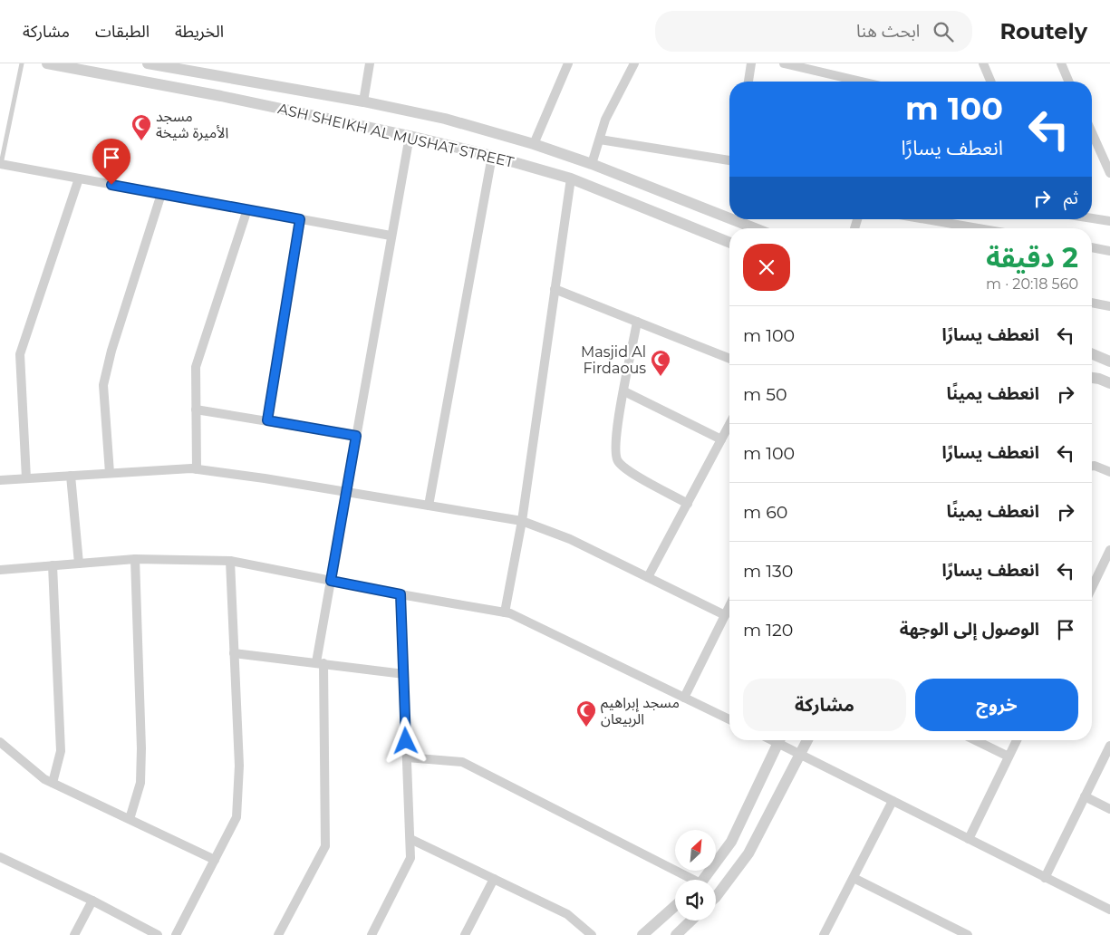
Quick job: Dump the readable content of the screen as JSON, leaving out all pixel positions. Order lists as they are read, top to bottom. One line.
{"streets":{"street":["ASH SHEIKH AL MUSHAT STREET"]},"places":{"mosque":["مسجد الأميرة شيخة","Masjid Al Firdaous","مسجد إبراهيم الربيعان"]},"north":"top right","page":{"header":"Routely","search":"ابحث هنا","nav":["الخريطة","الطبقات","مشاركة"],"turn":["100 m","انعطف يسارًا"],"then":"ثم","heading":["2 دقيقة","560 m · 20:18"],"list":[{"name":"انعطف يسارًا","value":"100 m"},{"name":"انعطف يمينًا","value":"50 m"},{"name":"انعطف يسارًا","value":"100 m"},{"name":"انعطف يمينًا","value":"60 m"},{"name":"انعطف يسارًا","value":"130 m"},{"name":"الوصول إلى الوجهة","value":"120 m"}],"buttons":["خروج","مشاركة"]}}
